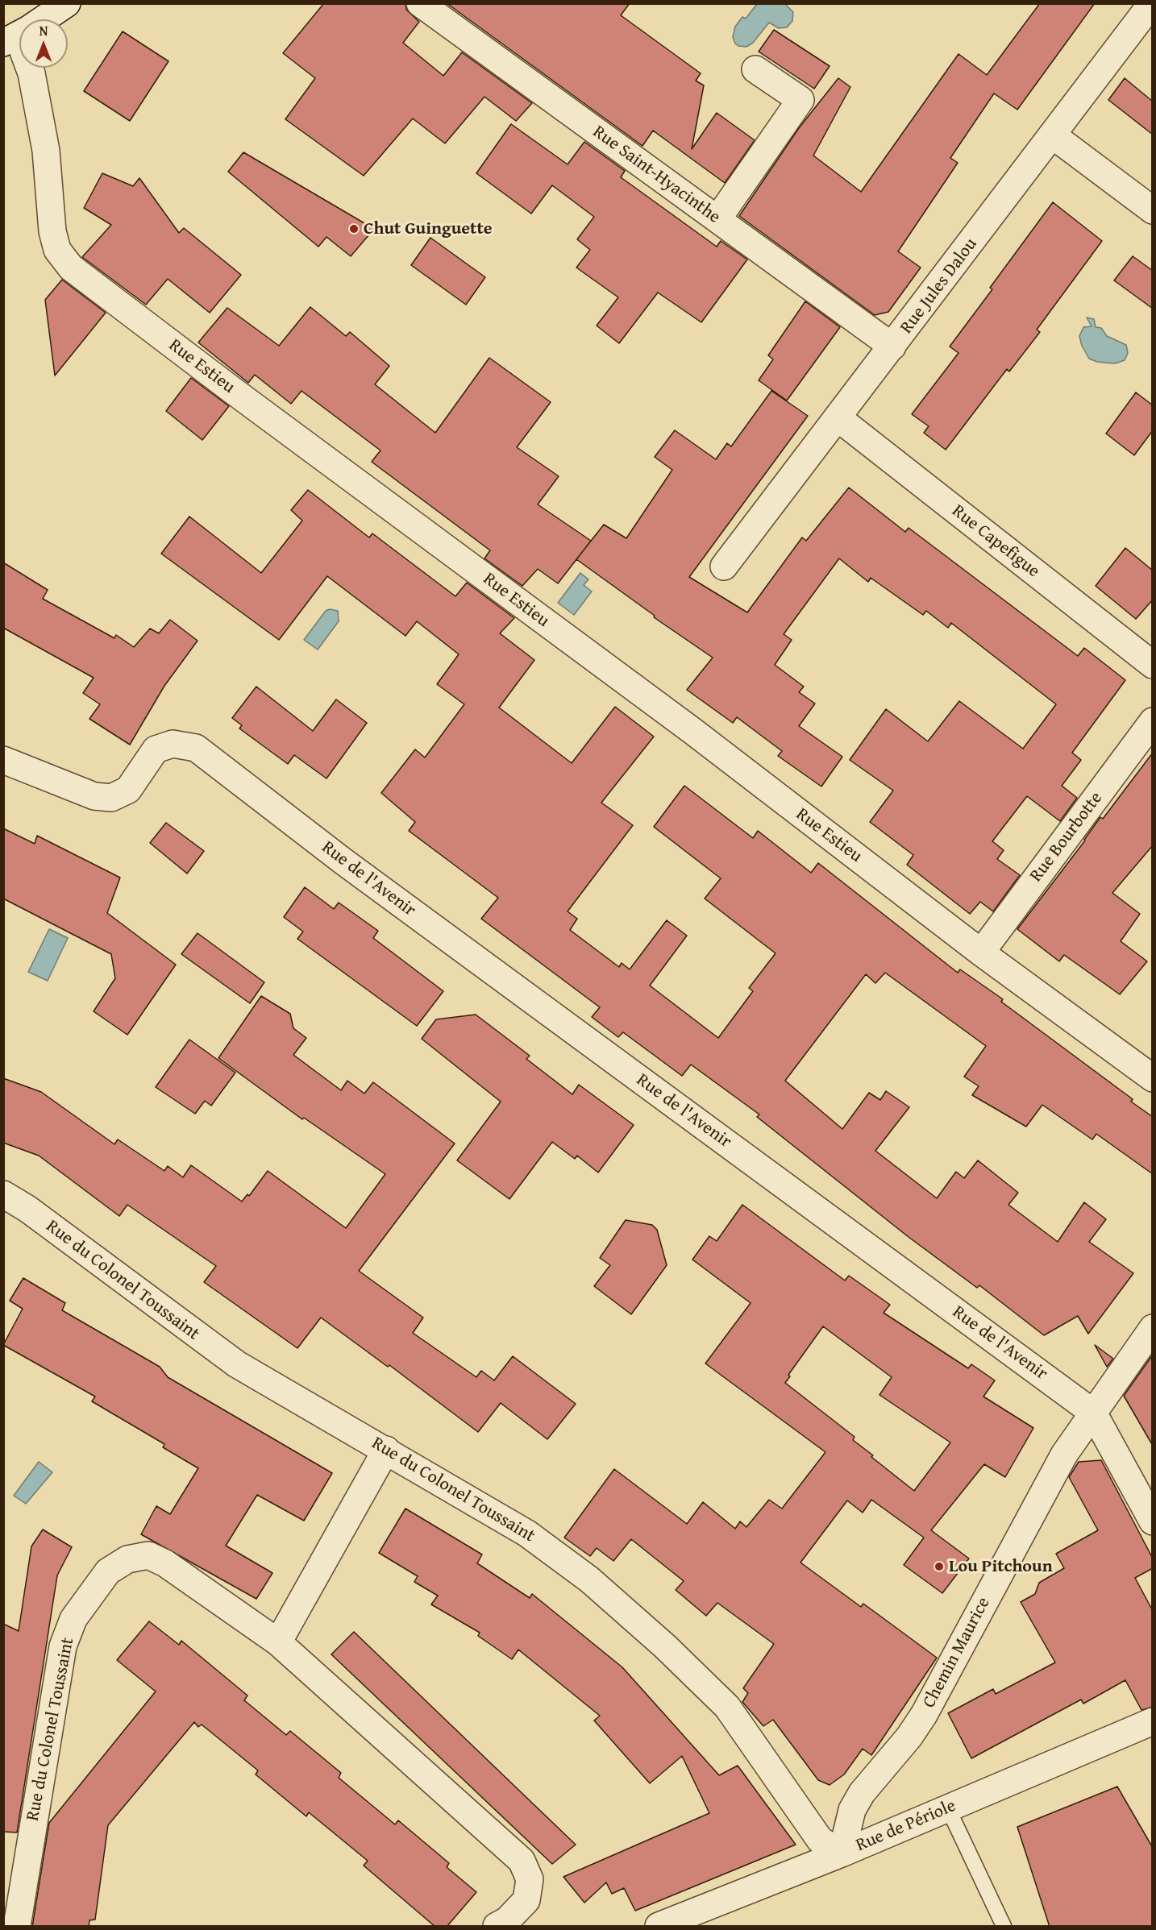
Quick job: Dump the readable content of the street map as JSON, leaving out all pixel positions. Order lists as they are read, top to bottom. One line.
{"streets":{"street":["Rue Saint-Hyacinthe","Rue Jules Dalou","Rue Estieu","Rue Capefigue","Rue Bourbotte","Rue de l'Avenir","Rue du Colonel Toussaint","Chemin Maurice","Rue de Périole"]},"crossings":[["Rue Saint-Hyacinthe","Rue Jules Dalou"],["Rue Jules Dalou","Rue Capefigue"],["Rue Estieu","Rue Bourbotte"],["Rue de l'Avenir","Chemin Maurice"],["Rue du Colonel Toussaint","Chemin Maurice"],["Rue du Colonel Toussaint","Rue de Périole"],["Chemin Maurice","Rue de Périole"]],"places":["Chut Guinguette","Lou Pitchoun"],"north":"top"}
